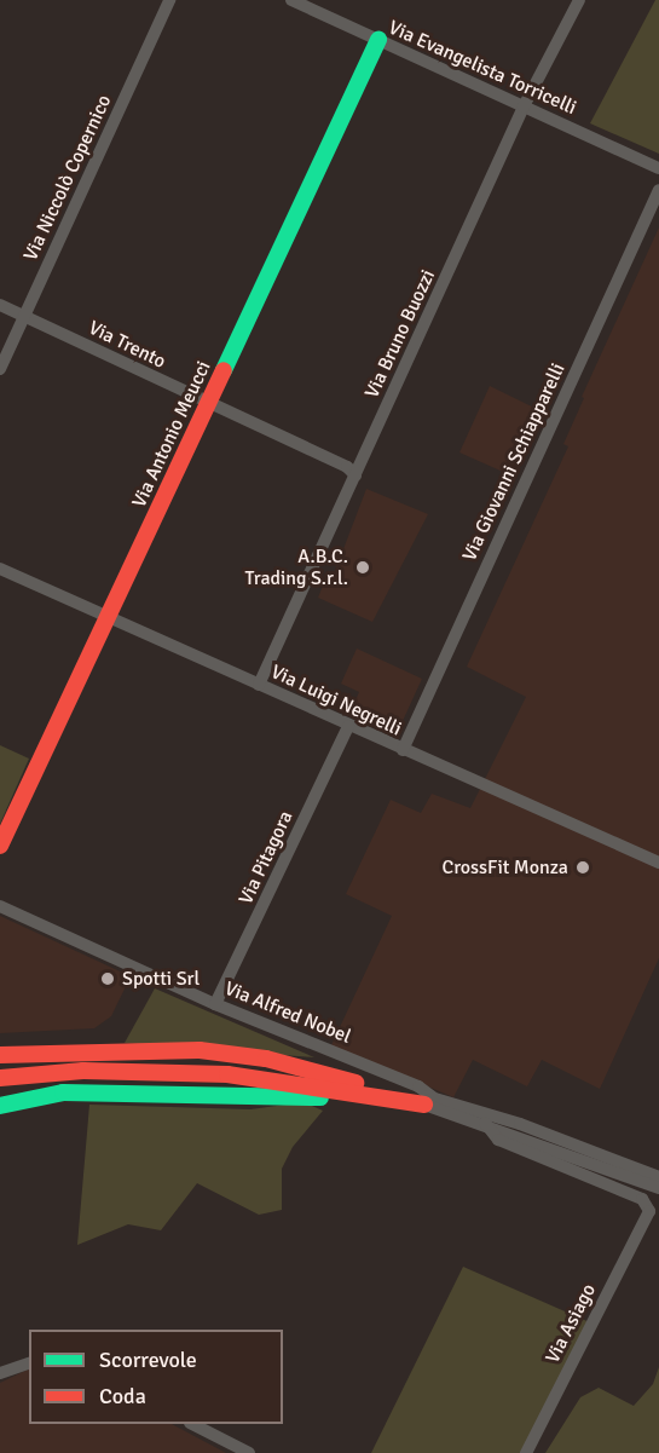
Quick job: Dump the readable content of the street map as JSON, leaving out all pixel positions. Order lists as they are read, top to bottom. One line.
{"streets":{"street":["Via Evangelista Torricelli","Via Niccolò Copernico","Via Bruno Buozzi","Via Trento","Via Antonio Meucci","Via Giovanni Schiapparelli","Via Luigi Negrelli","Via Pitagora","Via Alfred Nobel","Via Asiago"]},"crossings":[["Via Evangelista Torricelli","Via Bruno Buozzi"],["Via Evangelista Torricelli","Via Antonio Meucci"],["Via Niccolò Copernico","Via Trento"],["Via Bruno Buozzi","Via Trento"],["Via Bruno Buozzi","Via Luigi Negrelli"],["Via Trento","Via Antonio Meucci"],["Via Antonio Meucci","Via Luigi Negrelli"],["Via Giovanni Schiapparelli","Via Luigi Negrelli"],["Via Luigi Negrelli","Via Pitagora"],["Via Pitagora","Via Alfred Nobel"],["Via Alfred Nobel","Via Asiago"]],"places":["A.B.C. Trading S.r.l.","CrossFit Monza","Spotti Srl"],"legend":["Scorrevole","Coda"]}
